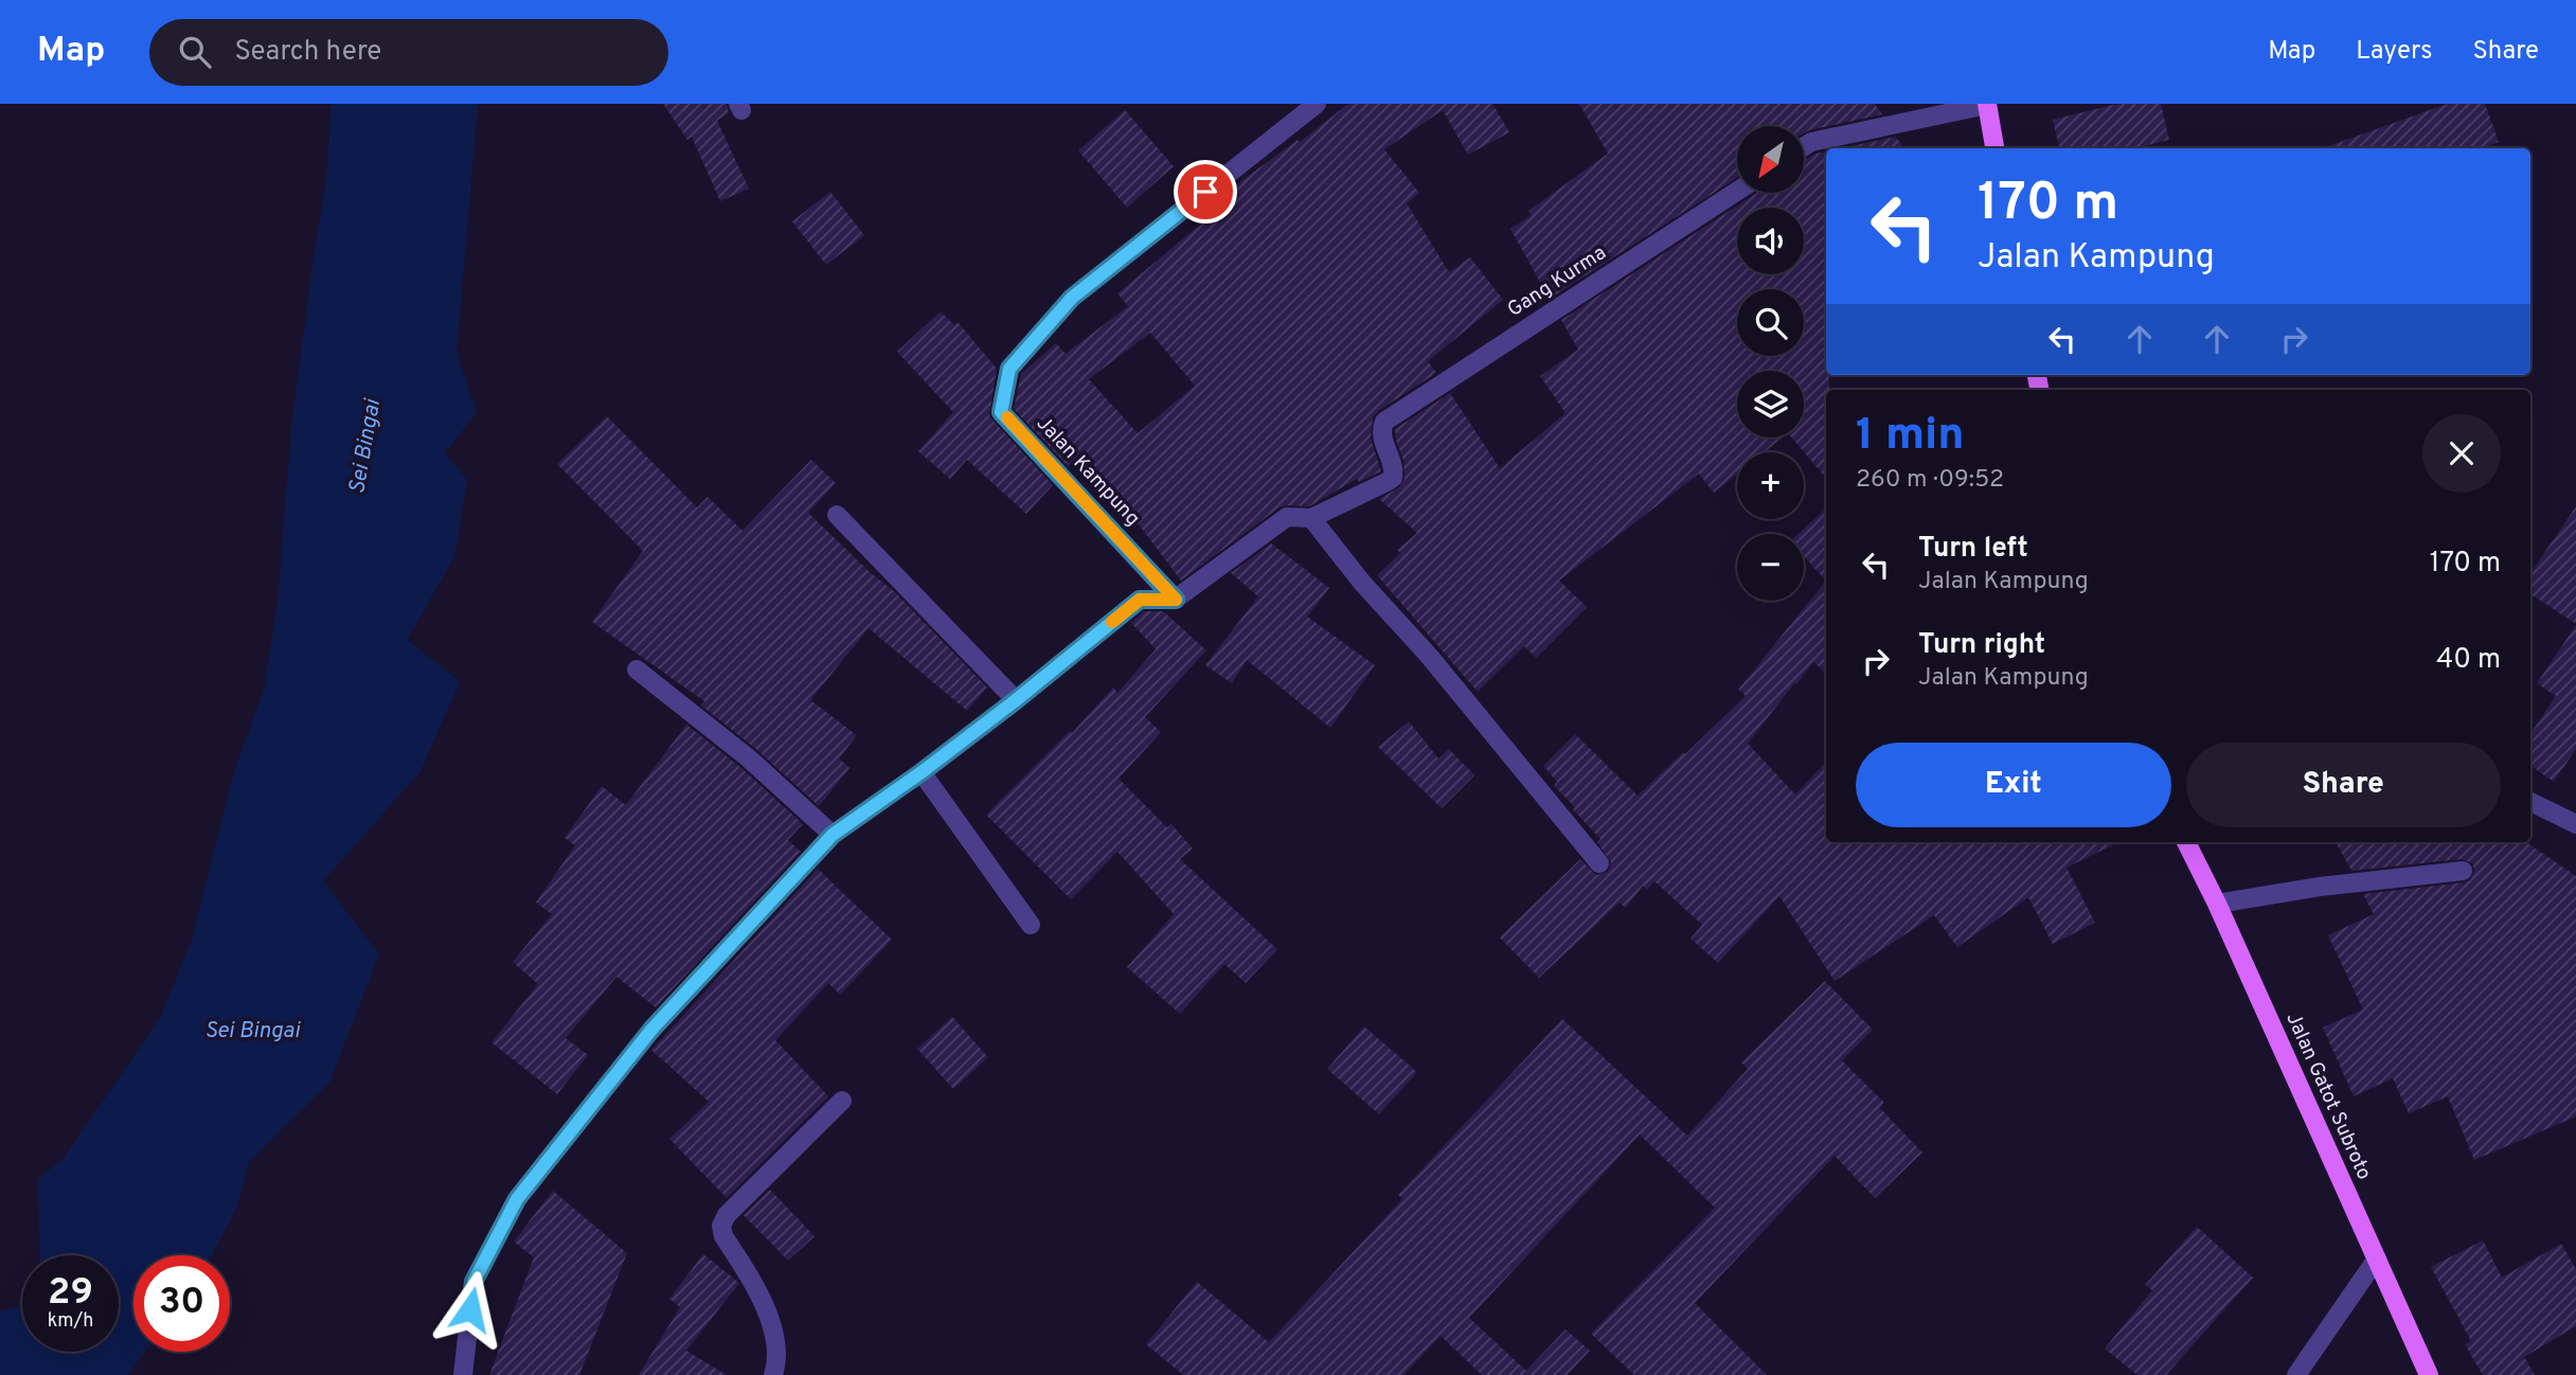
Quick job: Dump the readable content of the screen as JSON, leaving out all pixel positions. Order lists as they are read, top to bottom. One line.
{"streets":{"main road":["Jalan Gatot Subroto"],"street":["Gang Kurma","Jalan Kampung"]},"water":["Sei Bingai"],"north":"bottom left","page":{"header":"Map","search":"Search here","nav":["Map","Layers","Share"],"map_buttons":["+","−"],"turn":["170 m","Jalan Kampung"],"heading":["1 min","260 m · 09:52"],"list":[{"name":"Turn left","note":"Jalan Kampung","value":"170 m"},{"name":"Turn right","note":"Jalan Kampung","value":"40 m"}],"buttons":["Exit","Share"],"speed":"29 km/h","limit":"30"}}
